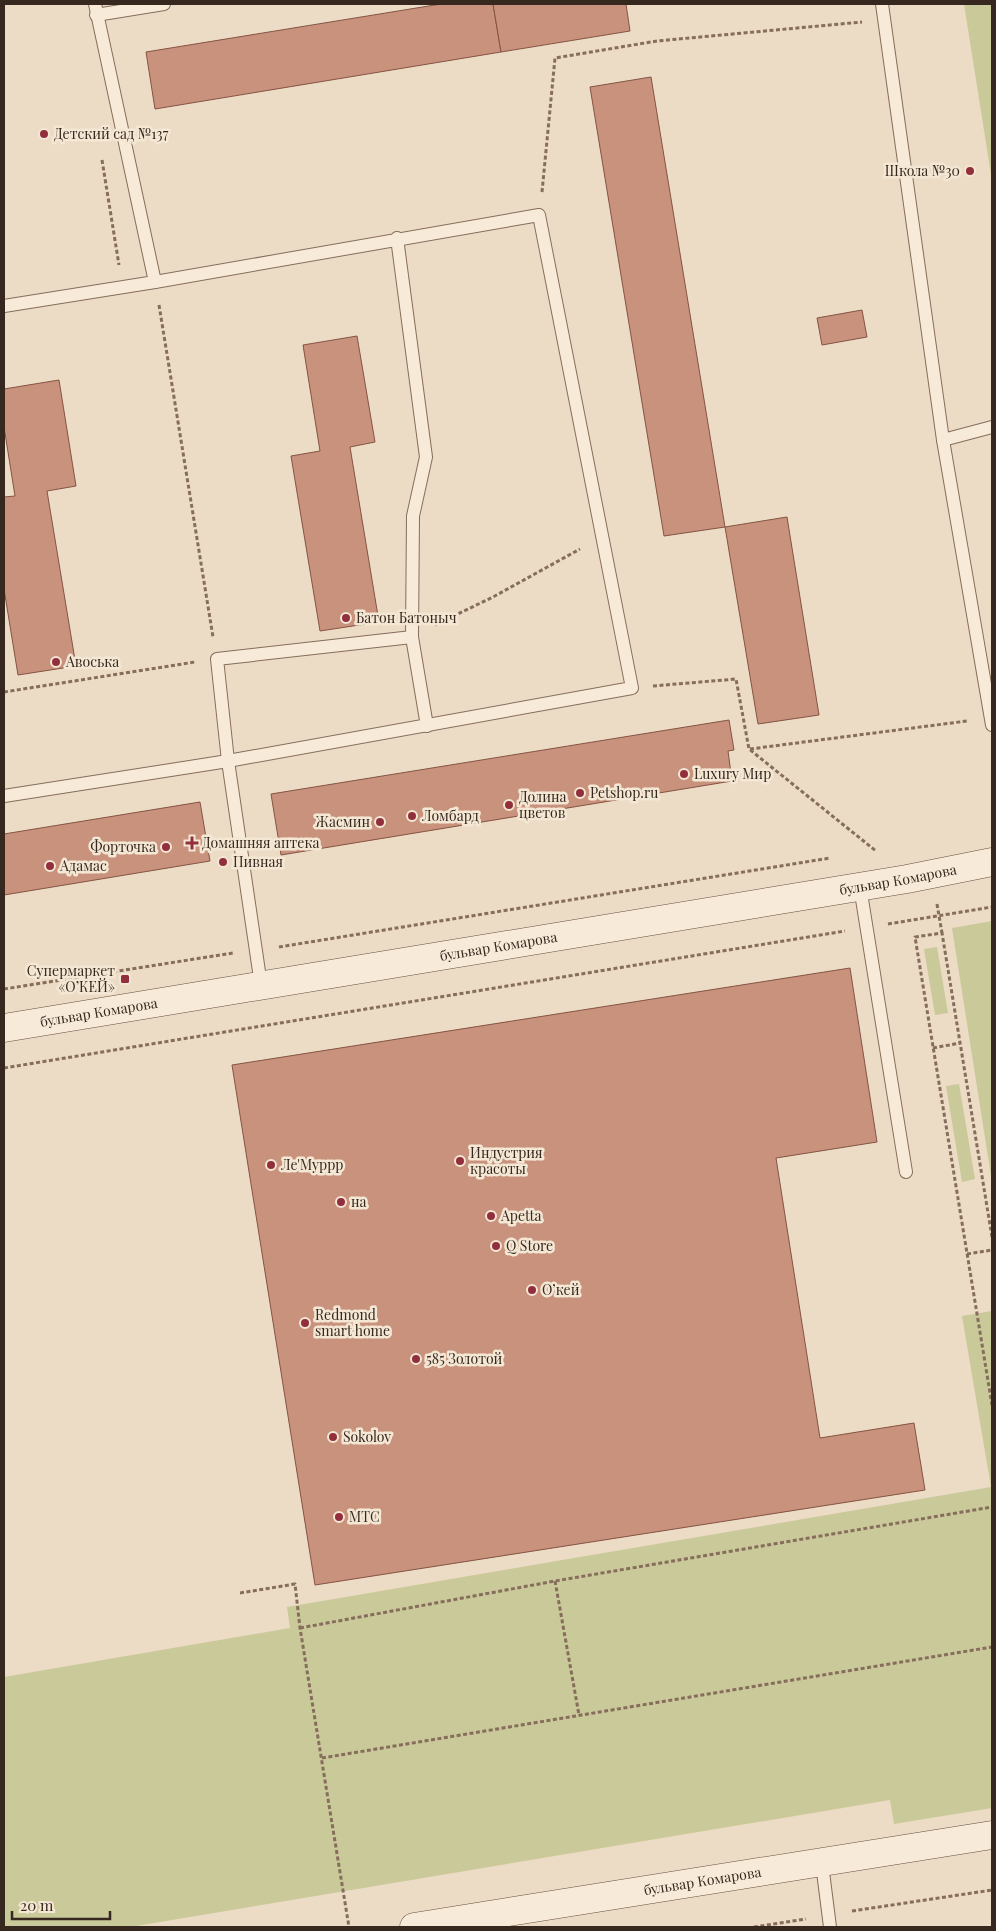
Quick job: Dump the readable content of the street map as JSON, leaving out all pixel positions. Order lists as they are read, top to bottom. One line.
{"streets":{"street":["бульвар Комарова"]},"places":{"other":["Детский сад №137","Школа №30","Батон Батоныч","Авоська","Luxury Мир","Petshop.ru","Долина цветов","Ломбард","Жасмин","Форточка","Пивная","Адамас","Индустрия красоты","Ле'Муррр","на","Apetta","Q Store","О’кей","Redmond smart home","585 Золотой","Sokolov","МТС"],"health":["Домашняя аптека"],"transit":["Супермаркет «О’КЕЙ»"]},"scale_bar":"20 m"}
